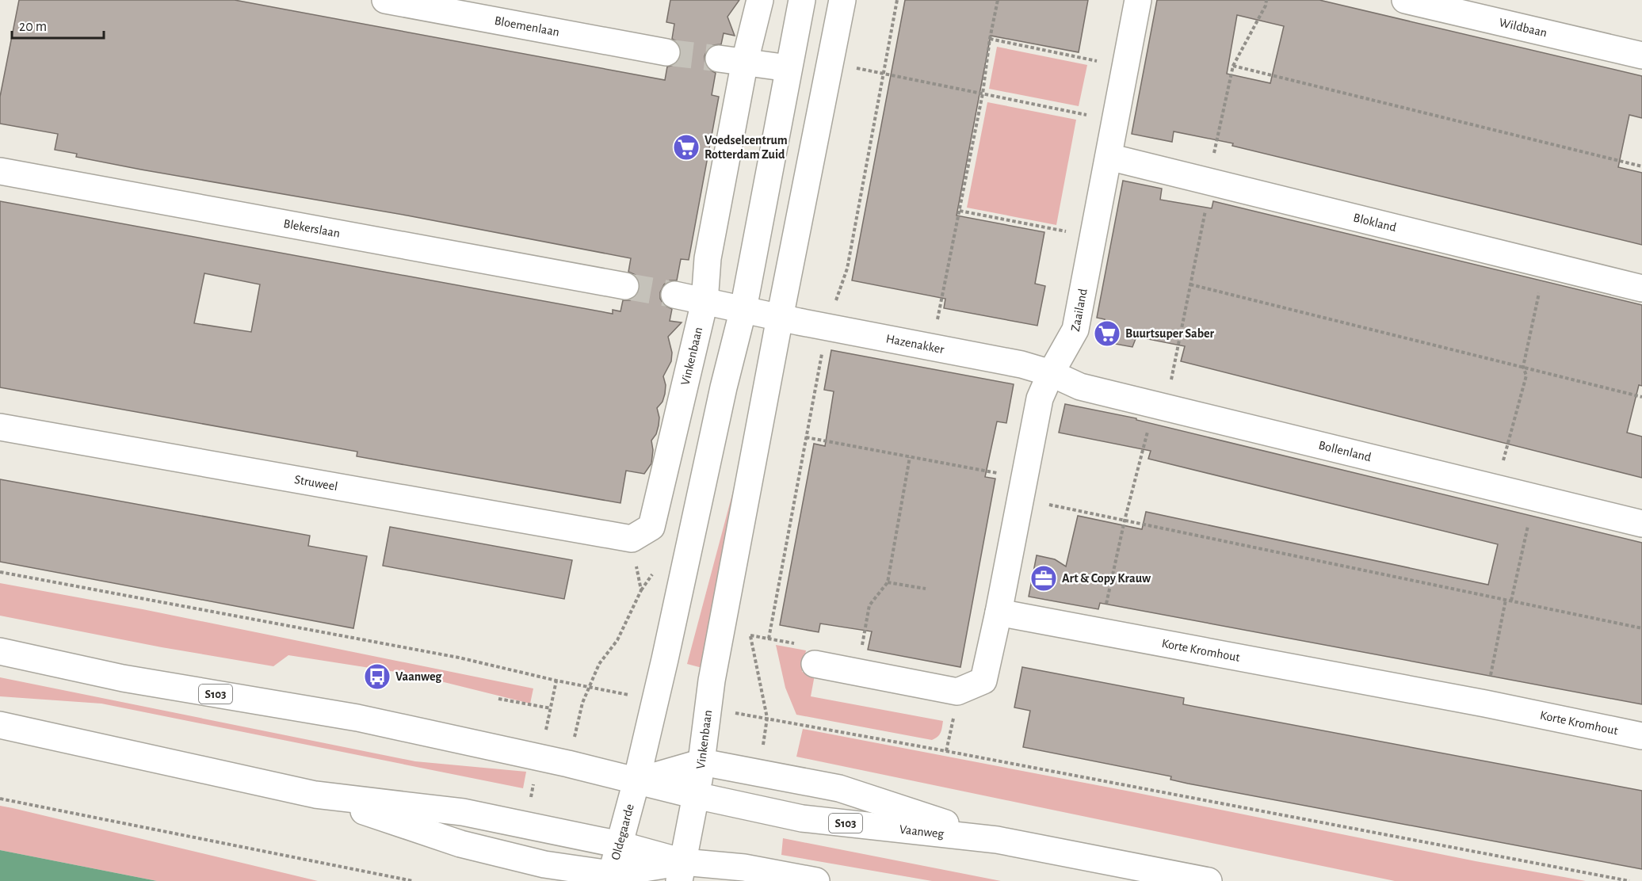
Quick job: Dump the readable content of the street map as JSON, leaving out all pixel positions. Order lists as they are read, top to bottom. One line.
{"streets":{"main road":["Bloemenlaan","Wildbaan","Blokland","Blekerslaan","Zaailand","Hazenakker","Vinkenbaan","Bollenland","Struweel","Korte Kromhout","S103","Oldegaarde","Vaanweg"]},"crossings":[["Blokland","Zaailand"],["Zaailand","Hazenakker"],["Zaailand","Bollenland"],["Zaailand","Korte Kromhout"],["Hazenakker","Vinkenbaan"],["Hazenakker","Bollenland"],["Vinkenbaan","Struweel"],["Vinkenbaan","Oldegaarde"],["Vinkenbaan","Vaanweg"],["Oldegaarde","Vaanweg"]],"places":{"supermarket":["Voedselcentrum Rotterdam Zuid","Buurtsuper Saber"],"office":["Art & Copy Krauw"],"bus stop":["Vaanweg"]},"scale_bar":"20 m"}
